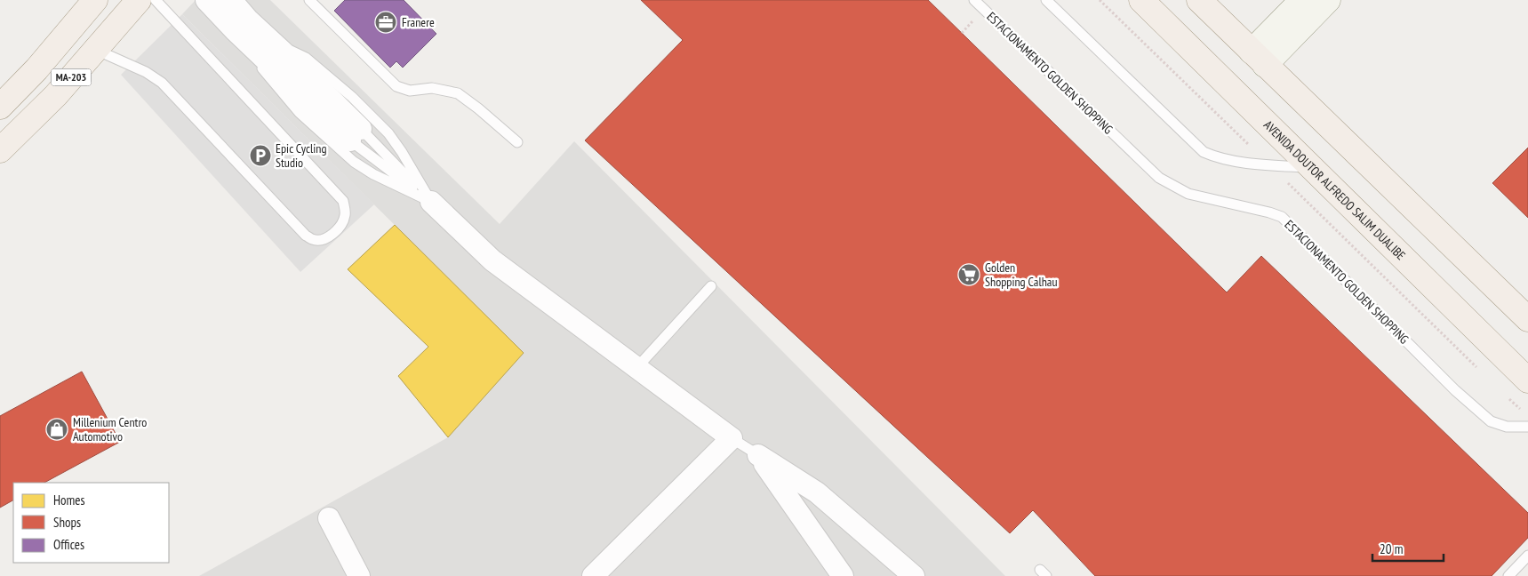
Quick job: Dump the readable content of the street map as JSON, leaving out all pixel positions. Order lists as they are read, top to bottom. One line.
{"streets":{"main road":["MA-203","AVENIDA DOUTOR ALFREDO SALIM DUALIBE"],"lane":["ESTACIONAMENTO GOLDEN SHOPPING"]},"places":{"office":["Franere"],"parking":["Epic Cycling Studio"],"supermarket":["Golden Shopping Calhau"],"shop":["Millenium Centro Automotivo"]},"legend":["Homes","Shops","Offices"],"scale_bar":"20 m"}
